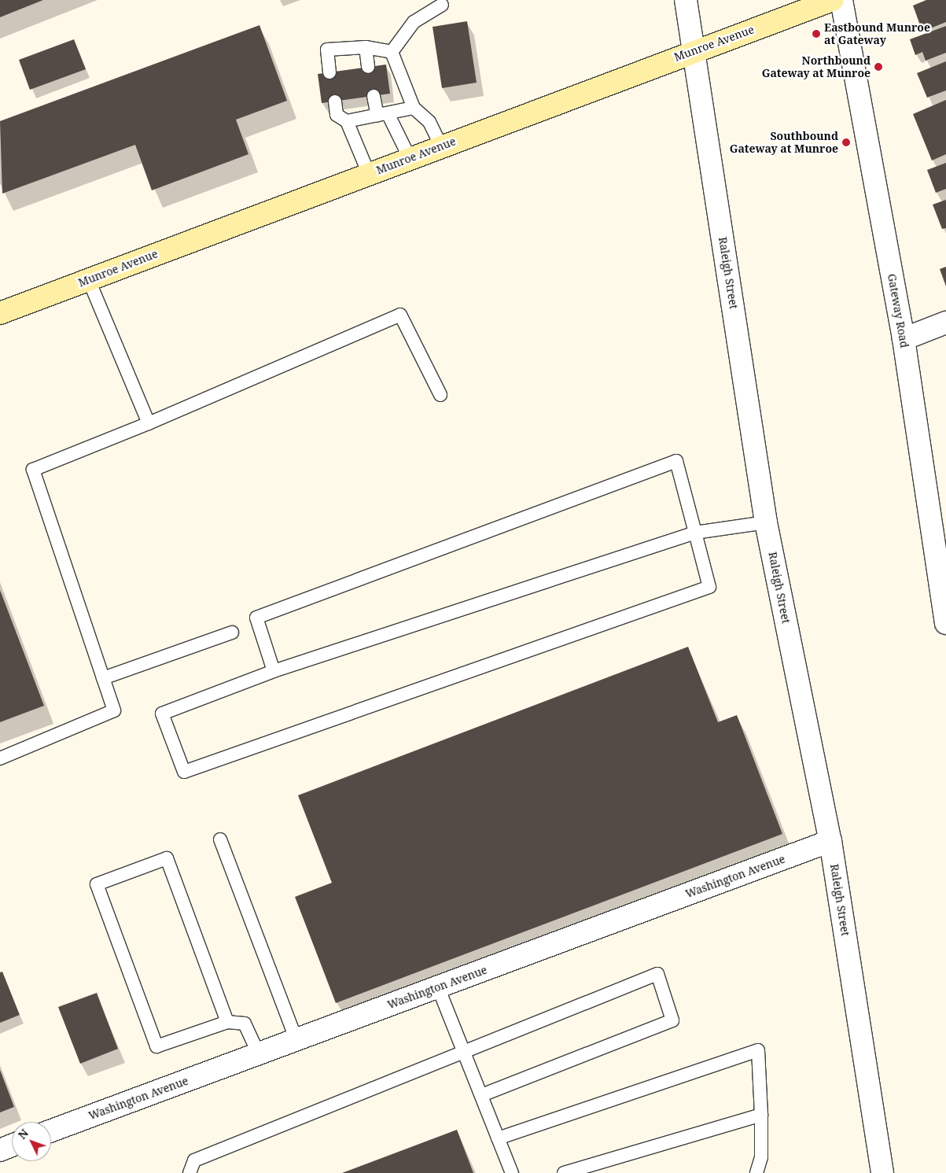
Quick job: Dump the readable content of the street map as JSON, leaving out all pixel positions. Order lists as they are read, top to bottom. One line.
{"streets":{"main road":["Munroe Avenue"],"street":["Raleigh Street","Gateway Road","Washington Avenue"]},"crossings":[["Munroe Avenue","Raleigh Street"],["Raleigh Street","Washington Avenue"]],"places":["Eastbound Munroe at Gateway","Northbound Gateway at Munroe","Southbound Gateway at Munroe"],"north":"top left"}
